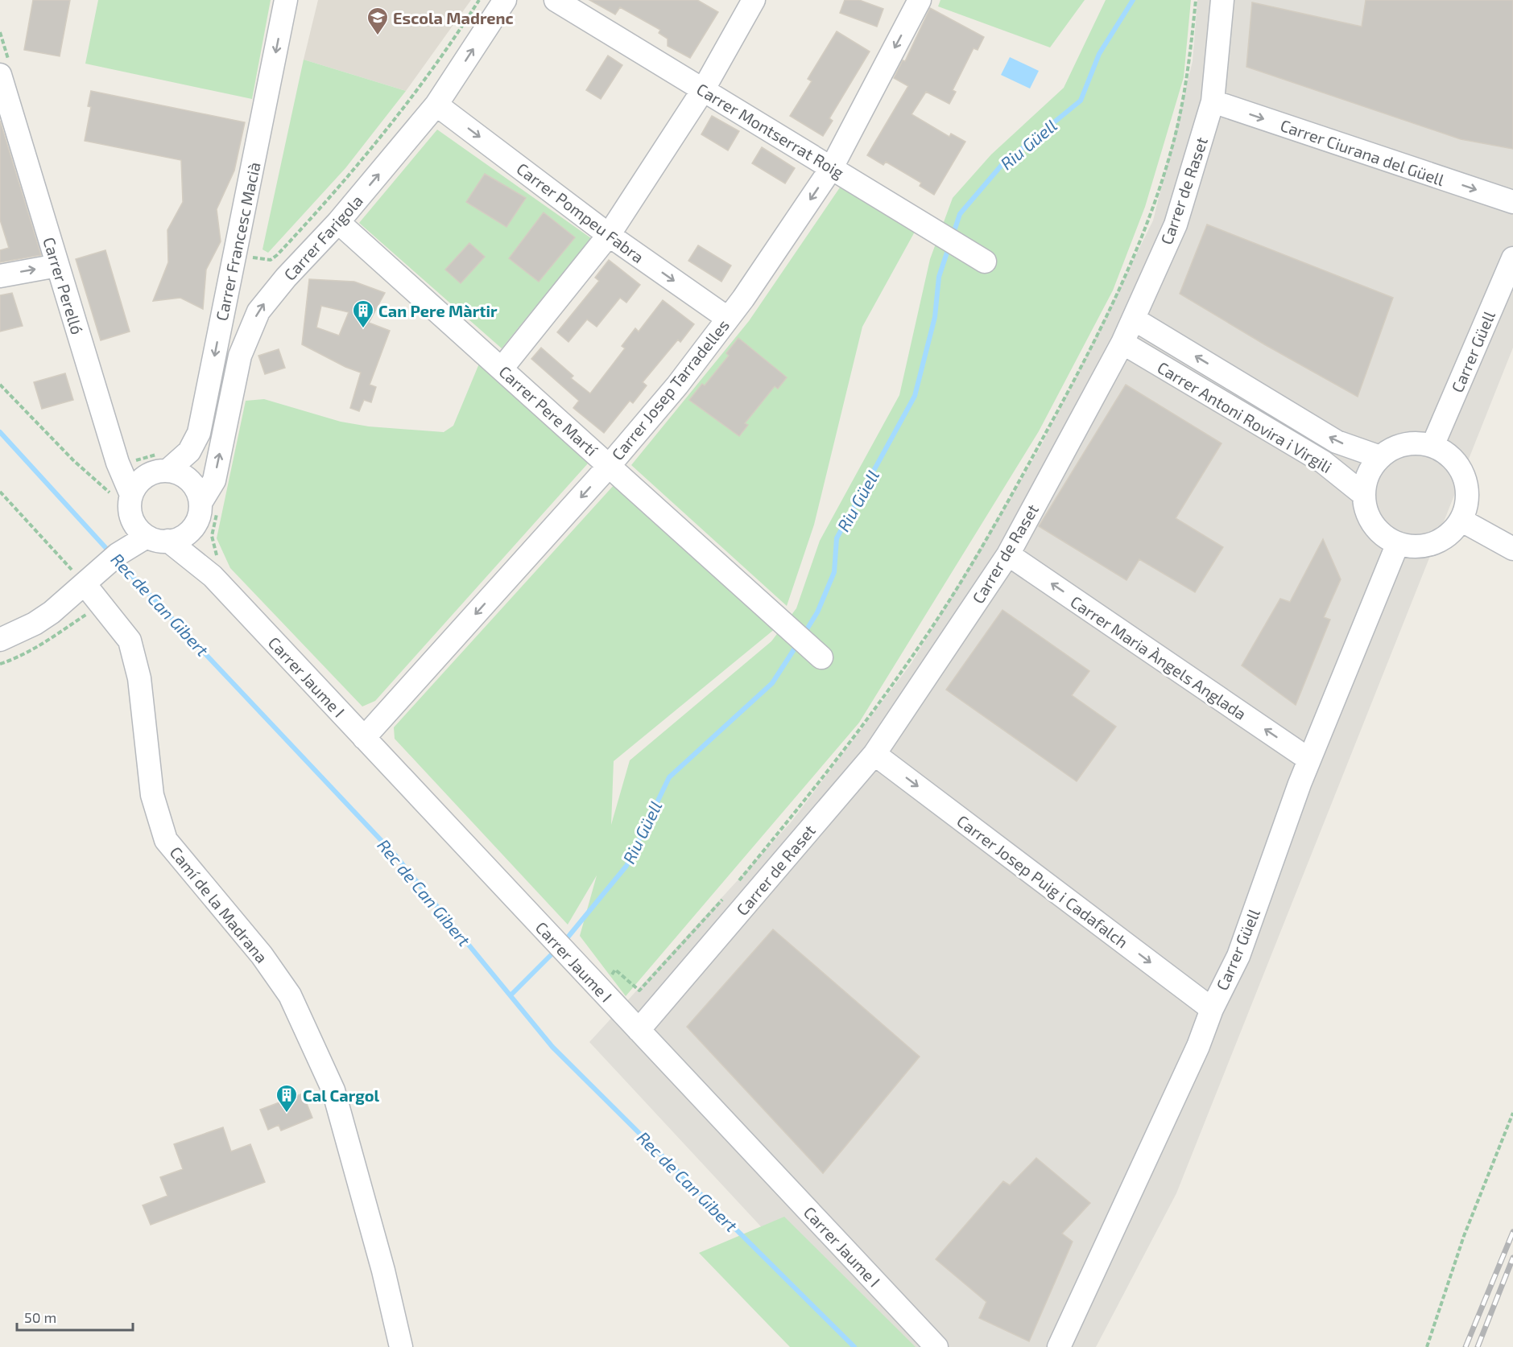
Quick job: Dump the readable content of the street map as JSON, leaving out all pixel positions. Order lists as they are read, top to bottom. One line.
{"streets":{"street":["Carrer Montserrat Roig","Carrer Ciurana del Güell","Carrer de Raset","Carrer Pompeu Fabra","Carrer Farigola","Carrer Francesc Macià","Carrer Perelló","Carrer Güell","Carrer Josep Tarradelles","Carrer Pere Martí","Carrer Antoni Rovira i Virgili","Carrer Maria Àngels Anglada","Carrer Jaume I","Carrer Josep Puig i Cadafalch","Camí de la Madrana"]},"crossings":[["Carrer Montserrat Roig","Carrer Josep Tarradelles"],["Carrer Ciurana del Güell","Carrer de Raset"],["Carrer de Raset","Carrer Antoni Rovira i Virgili"],["Carrer de Raset","Carrer Maria Àngels Anglada"],["Carrer de Raset","Carrer Jaume I"],["Carrer de Raset","Carrer Josep Puig i Cadafalch"],["Carrer Pompeu Fabra","Carrer Farigola"],["Carrer Pompeu Fabra","Carrer Josep Tarradelles"],["Carrer Farigola","Carrer Francesc Macià"],["Carrer Farigola","Carrer Perelló"],["Carrer Farigola","Carrer Pere Martí"],["Carrer Farigola","Carrer Jaume I"],["Carrer Francesc Macià","Carrer Perelló"],["Carrer Francesc Macià","Carrer Jaume I"],["Carrer Perelló","Carrer Jaume I"],["Carrer Güell","Carrer Antoni Rovira i Virgili"],["Carrer Güell","Carrer Maria Àngels Anglada"],["Carrer Güell","Carrer Josep Puig i Cadafalch"],["Carrer Josep Tarradelles","Carrer Pere Martí"],["Carrer Josep Tarradelles","Carrer Jaume I"]],"one_way":["Carrer Ciurana del Güell","Carrer Pompeu Fabra","Carrer Farigola","Carrer Francesc Macià","Carrer Maria Àngels Anglada","Carrer Josep Puig i Cadafalch"],"water":["Riu Güell","Rec de Can Gibert"],"places":{"school or university":["Escola Madrenc"],"building":["Can Pere Màrtir","Cal Cargol"]},"scale_bar":"50 m"}
